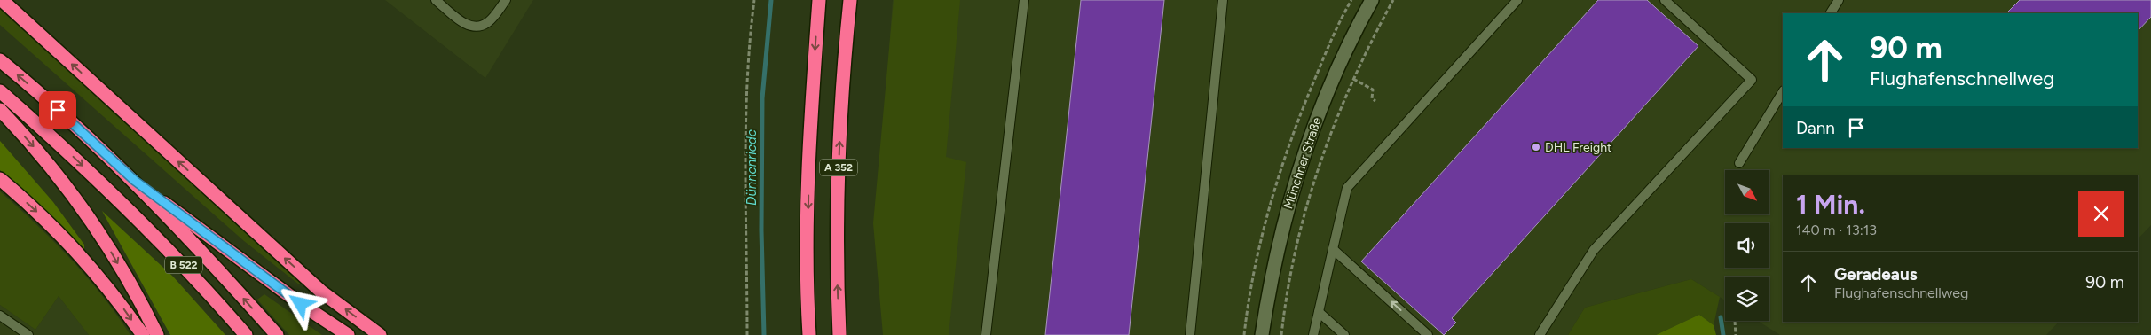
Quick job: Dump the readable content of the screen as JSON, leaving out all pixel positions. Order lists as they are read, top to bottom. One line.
{"streets":{"highway":["A 352","B 522"],"street":["Münchner Straße"]},"water":["Dünnenriede"],"places":["DHL Freight"],"north":"bottom right","page":{"turn":["90 m","Flughafenschnellweg"],"then":"Dann","heading":["1 Min.","140 m · 13:13"],"list":[{"name":"Geradeaus","note":"Flughafenschnellweg","value":"90 m"}]}}
